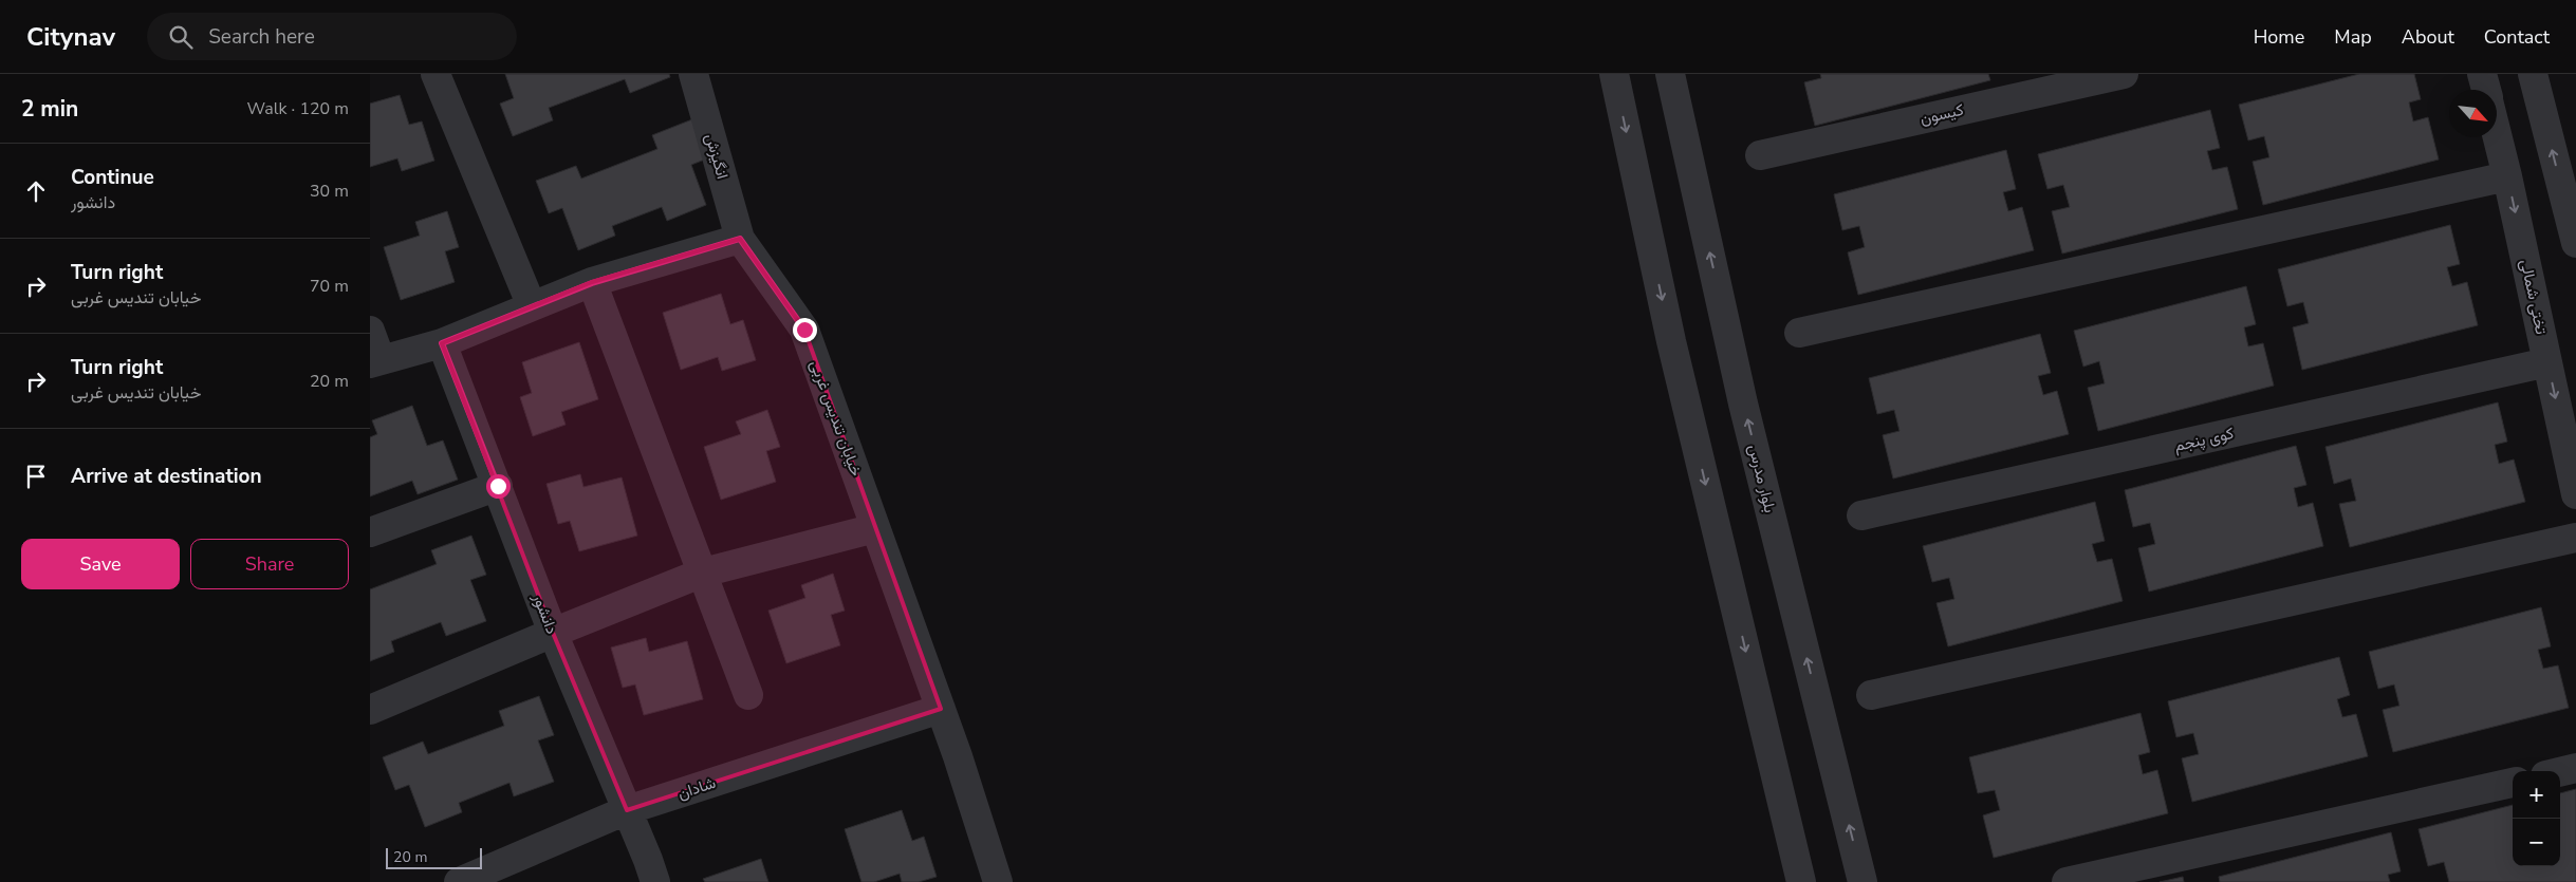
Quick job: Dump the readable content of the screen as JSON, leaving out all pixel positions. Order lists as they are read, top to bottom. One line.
{"streets":{"street":["کیسون","انگیزش","تختی شمالی","خیابان تندیس غربی","کوی پنجم","بلوار مدرس","دانشور","شادان"]},"crossings":[["انگیزش","خیابان تندیس غربی"],["تختی شمالی","کوی پنجم"],["خیابان تندیس غربی","شادان"],["دانشور","شادان"]],"one_way":["تختی شمالی"],"scale_bar":"20 m","north":"bottom right","page":{"header":"Citynav","search":"Search here","nav":["Home","Map","About","Contact"],"heading":["2 min","Walk · 120 m"],"list":[["Continue","دانشور","30 m"],["Turn right","خیابان تندیس غربی","70 m"],["Turn right","خیابان تندیس غربی","20 m"],"Arrive at destination"],"buttons":["Save","Share"],"map_buttons":["+","−"],"scale":"20 m"}}
